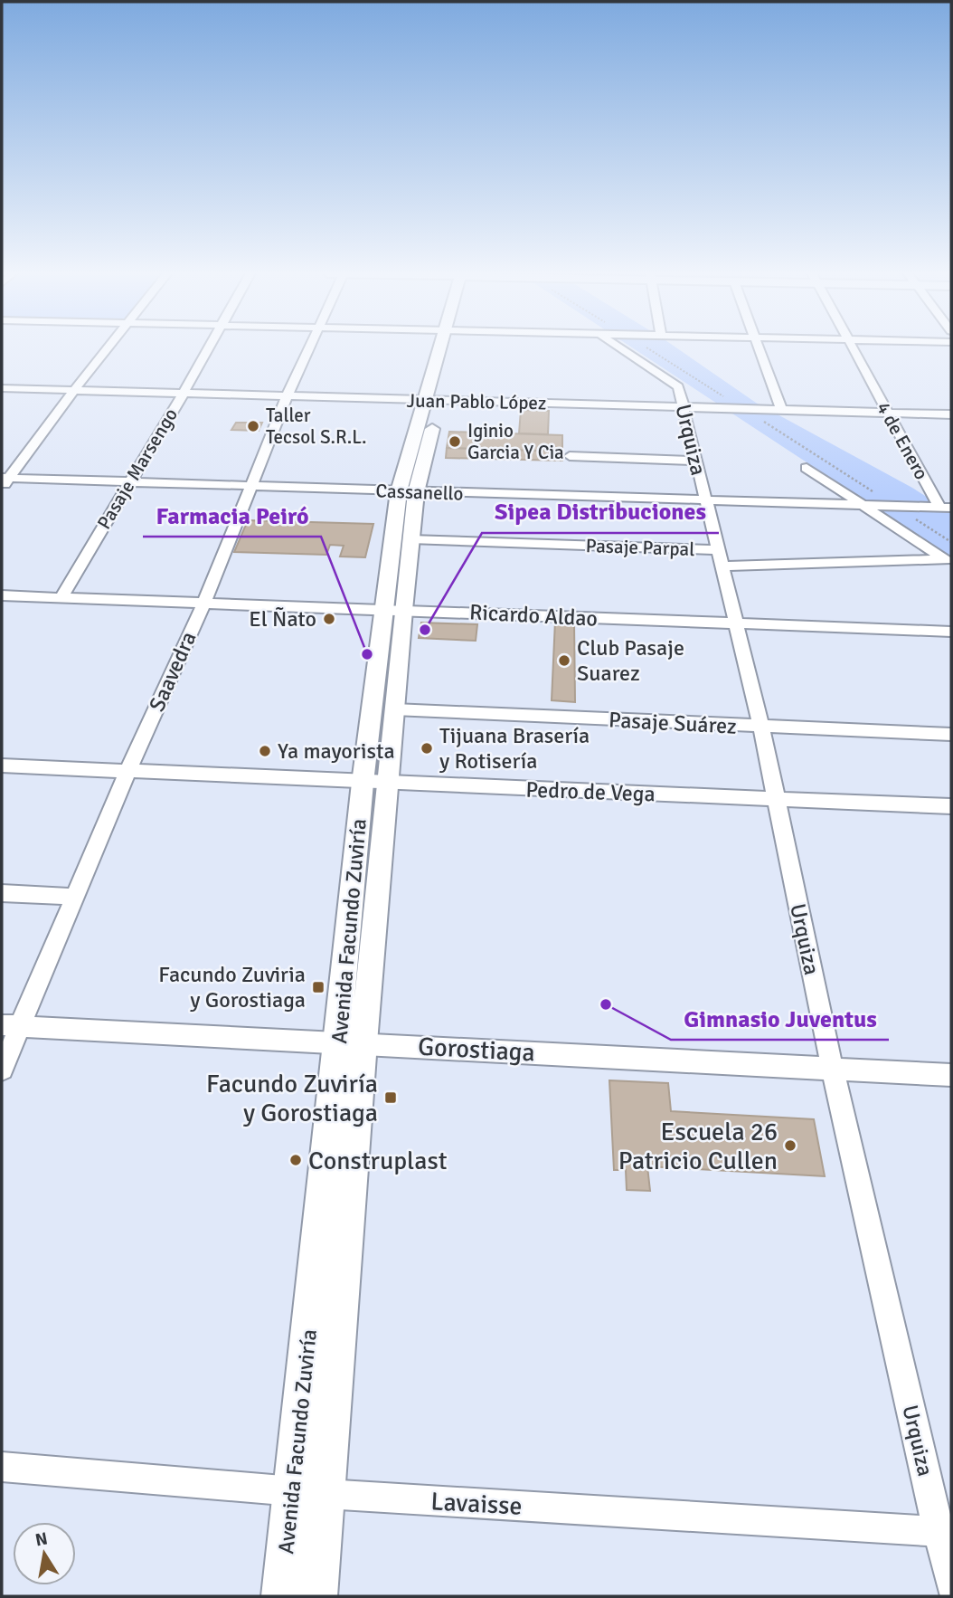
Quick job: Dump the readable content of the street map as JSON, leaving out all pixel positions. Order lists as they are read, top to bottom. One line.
{"streets":{"main road":["Avenida Facundo Zuviría"],"street":["Juan Pablo López","Urquiza","4 de Enero","Pasaje Marsengo","Cassanello","Pasaje Parpal","Ricardo Aldao","Saavedra","Pasaje Suárez","Pedro de Vega","Gorostiaga","Lavaisse"]},"crossings":[["Juan Pablo López","Urquiza"],["Juan Pablo López","4 de Enero"],["Juan Pablo López","Pasaje Marsengo"],["Juan Pablo López","Saavedra"],["Juan Pablo López","Avenida Facundo Zuviría"],["Urquiza","Cassanello"],["Urquiza","Pasaje Parpal"],["Urquiza","Ricardo Aldao"],["Urquiza","Pasaje Suárez"],["Urquiza","Pedro de Vega"],["Urquiza","Gorostiaga"],["Urquiza","Lavaisse"],["4 de Enero","Cassanello"],["Pasaje Marsengo","Cassanello"],["Pasaje Marsengo","Ricardo Aldao"],["Cassanello","Saavedra"],["Cassanello","Avenida Facundo Zuviría"],["Pasaje Parpal","Avenida Facundo Zuviría"],["Ricardo Aldao","Saavedra"],["Ricardo Aldao","Avenida Facundo Zuviría"],["Saavedra","Pedro de Vega"],["Saavedra","Gorostiaga"],["Pasaje Suárez","Avenida Facundo Zuviría"],["Pedro de Vega","Avenida Facundo Zuviría"],["Avenida Facundo Zuviría","Gorostiaga"],["Avenida Facundo Zuviría","Lavaisse"]],"places":{"other":["Taller Tecsol S.R.L.","Iginio Garcia Y Cia","El Ñato","Sipea Distribuciones","Farmacia Peiró","Club Pasaje Suarez","Tijuana Brasería y Rotisería","Ya mayorista","Gimnasio Juventus","Escuela 26 Patricio Cullen","Construplast"],"transit":["Facundo Zuviria y Gorostiaga","Facundo Zuviría y Gorostiaga"]},"north":"top"}
